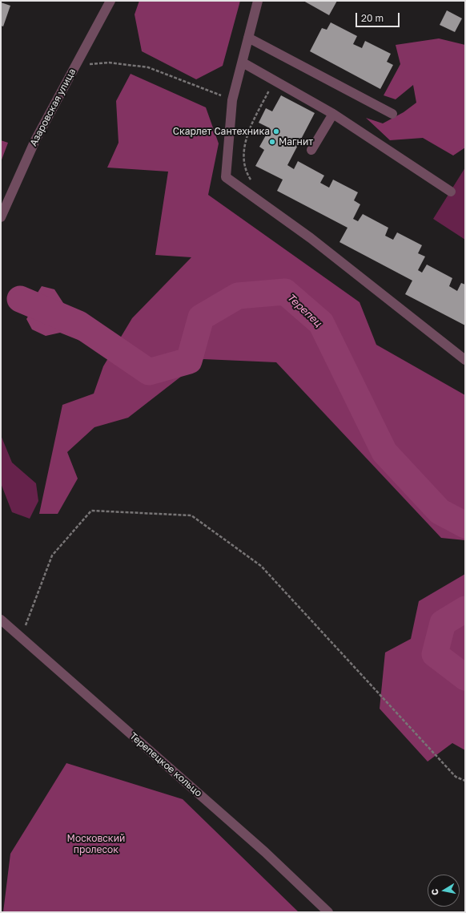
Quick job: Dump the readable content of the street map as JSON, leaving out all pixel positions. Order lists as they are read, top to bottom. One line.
{"streets":{"street":["Азаровская улица","Терепецкое кольцо"]},"water":["Терепец"],"parks":["Московский пролесок"],"places":["Скарлет Сантехника","Магнит"],"scale_bar":"20 m","north":"left"}
